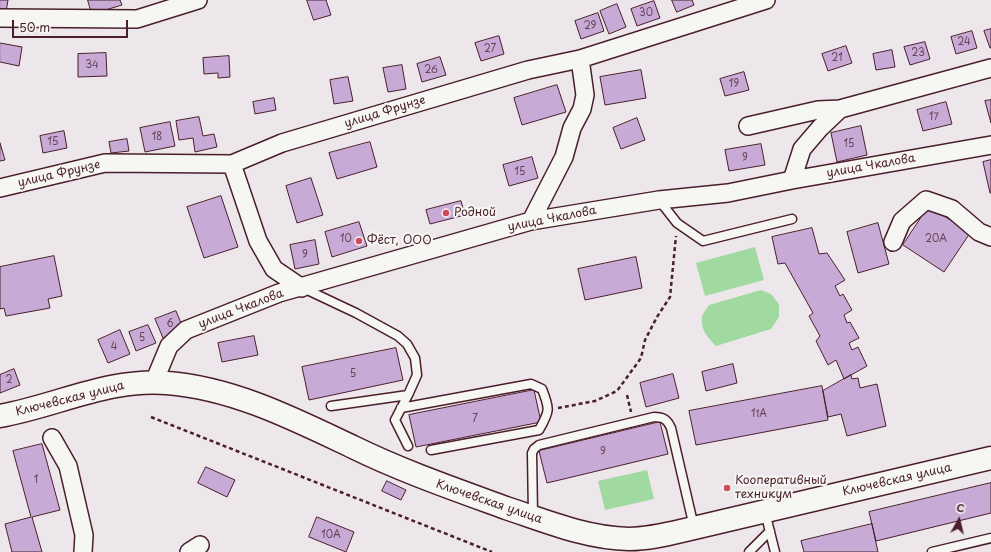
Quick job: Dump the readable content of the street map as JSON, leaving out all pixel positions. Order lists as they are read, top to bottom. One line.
{"streets":{"main road":["Ключевская улица"],"street":["улица Фрунзе","улица Чкалова"]},"crossings":[["улица Чкалова","Ключевская улица"]],"places":["Родной","Фёст, ООО","Кооперативный техникум"],"house_numbers":["30","29","24","27","23","21","34","26","19","17","18","15","15","9","15","10","20А","9","6","5","4","5","2","11А","7","9","1","10А"],"scale_bar":"50 m","north":"top"}
